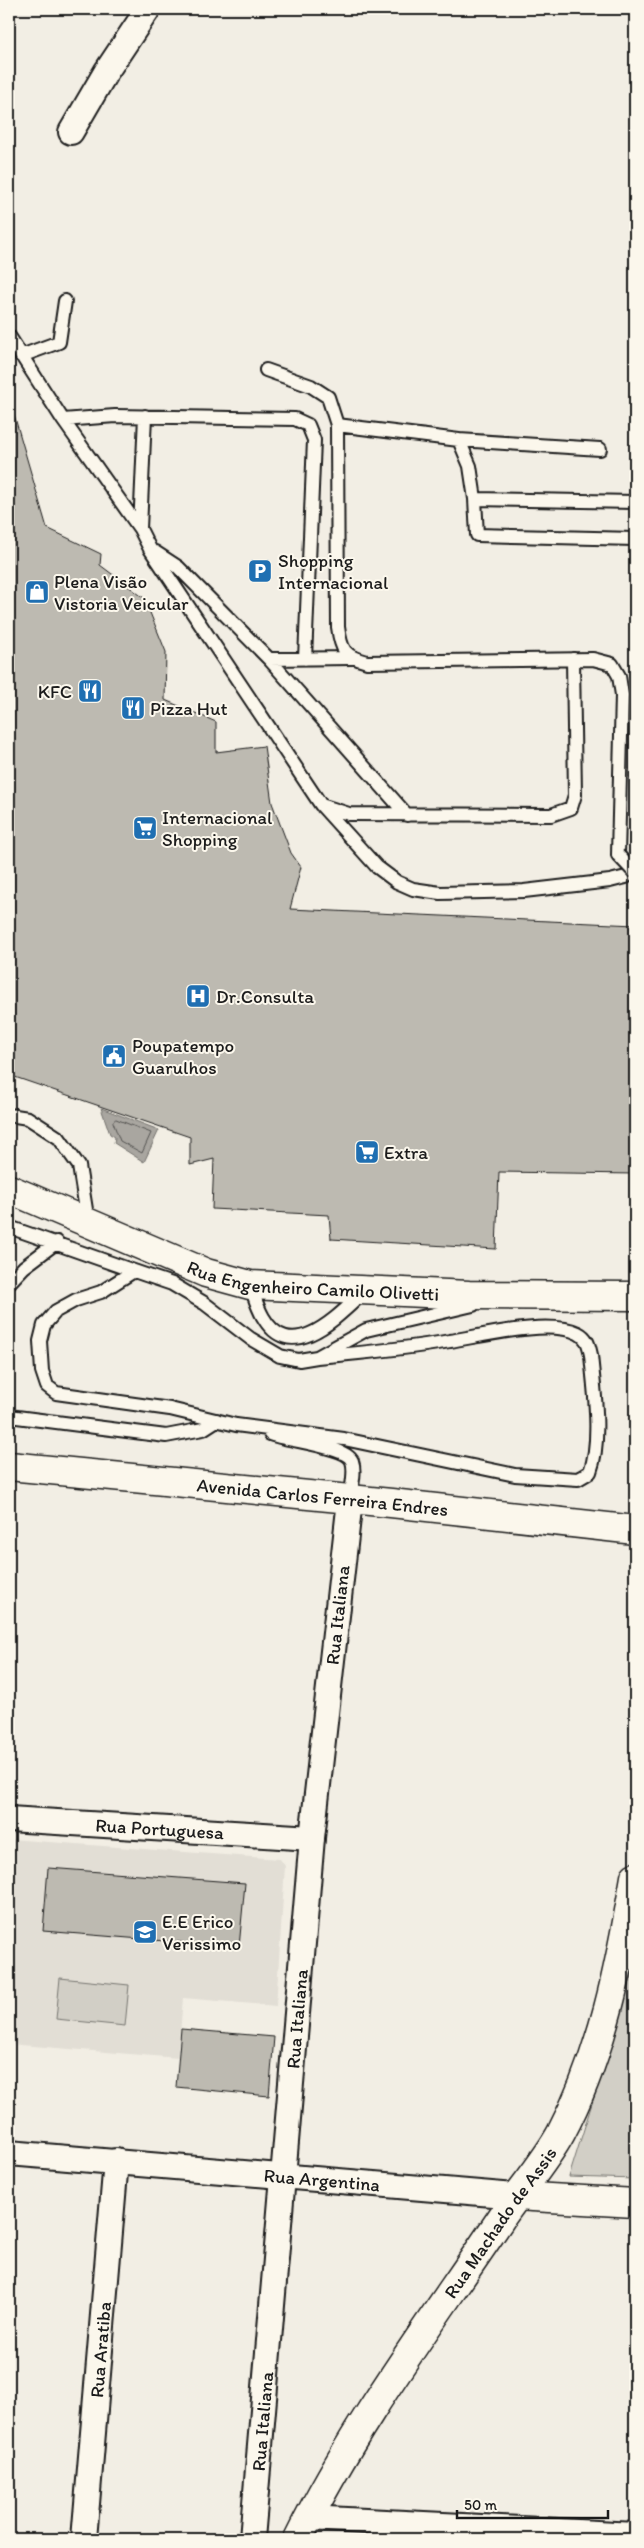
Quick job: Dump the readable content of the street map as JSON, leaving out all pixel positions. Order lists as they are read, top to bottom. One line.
{"streets":{"street":["Rua Engenheiro Camilo Olivetti","Avenida Carlos Ferreira Endres","Rua Italiana","Rua Portuguesa","Rua Argentina","Rua Machado de Assis","Rua Aratiba"]},"crossings":[["Avenida Carlos Ferreira Endres","Rua Italiana"],["Rua Italiana","Rua Portuguesa"],["Rua Italiana","Rua Argentina"],["Rua Argentina","Rua Machado de Assis"],["Rua Argentina","Rua Aratiba"]],"places":{"parking":["Shopping Internacional"],"shop":["Plena Visão Vistoria Veicular"],"restaurant":["KFC","Pizza Hut"],"supermarket":["Internacional Shopping","Extra"],"hospital":["Dr.Consulta"],"public building":["Poupatempo Guarulhos"],"school or university":["E.E Erico Verissimo"]},"scale_bar":"50 m"}
